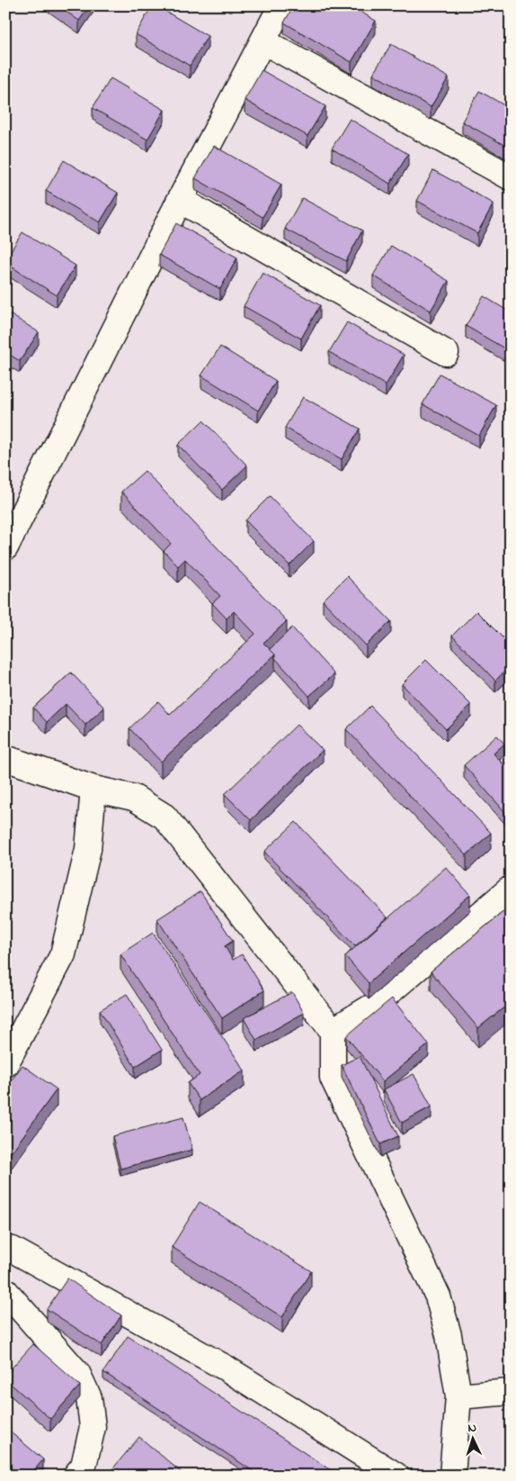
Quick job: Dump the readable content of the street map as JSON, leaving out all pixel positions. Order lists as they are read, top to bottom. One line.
{"north":"top"}
